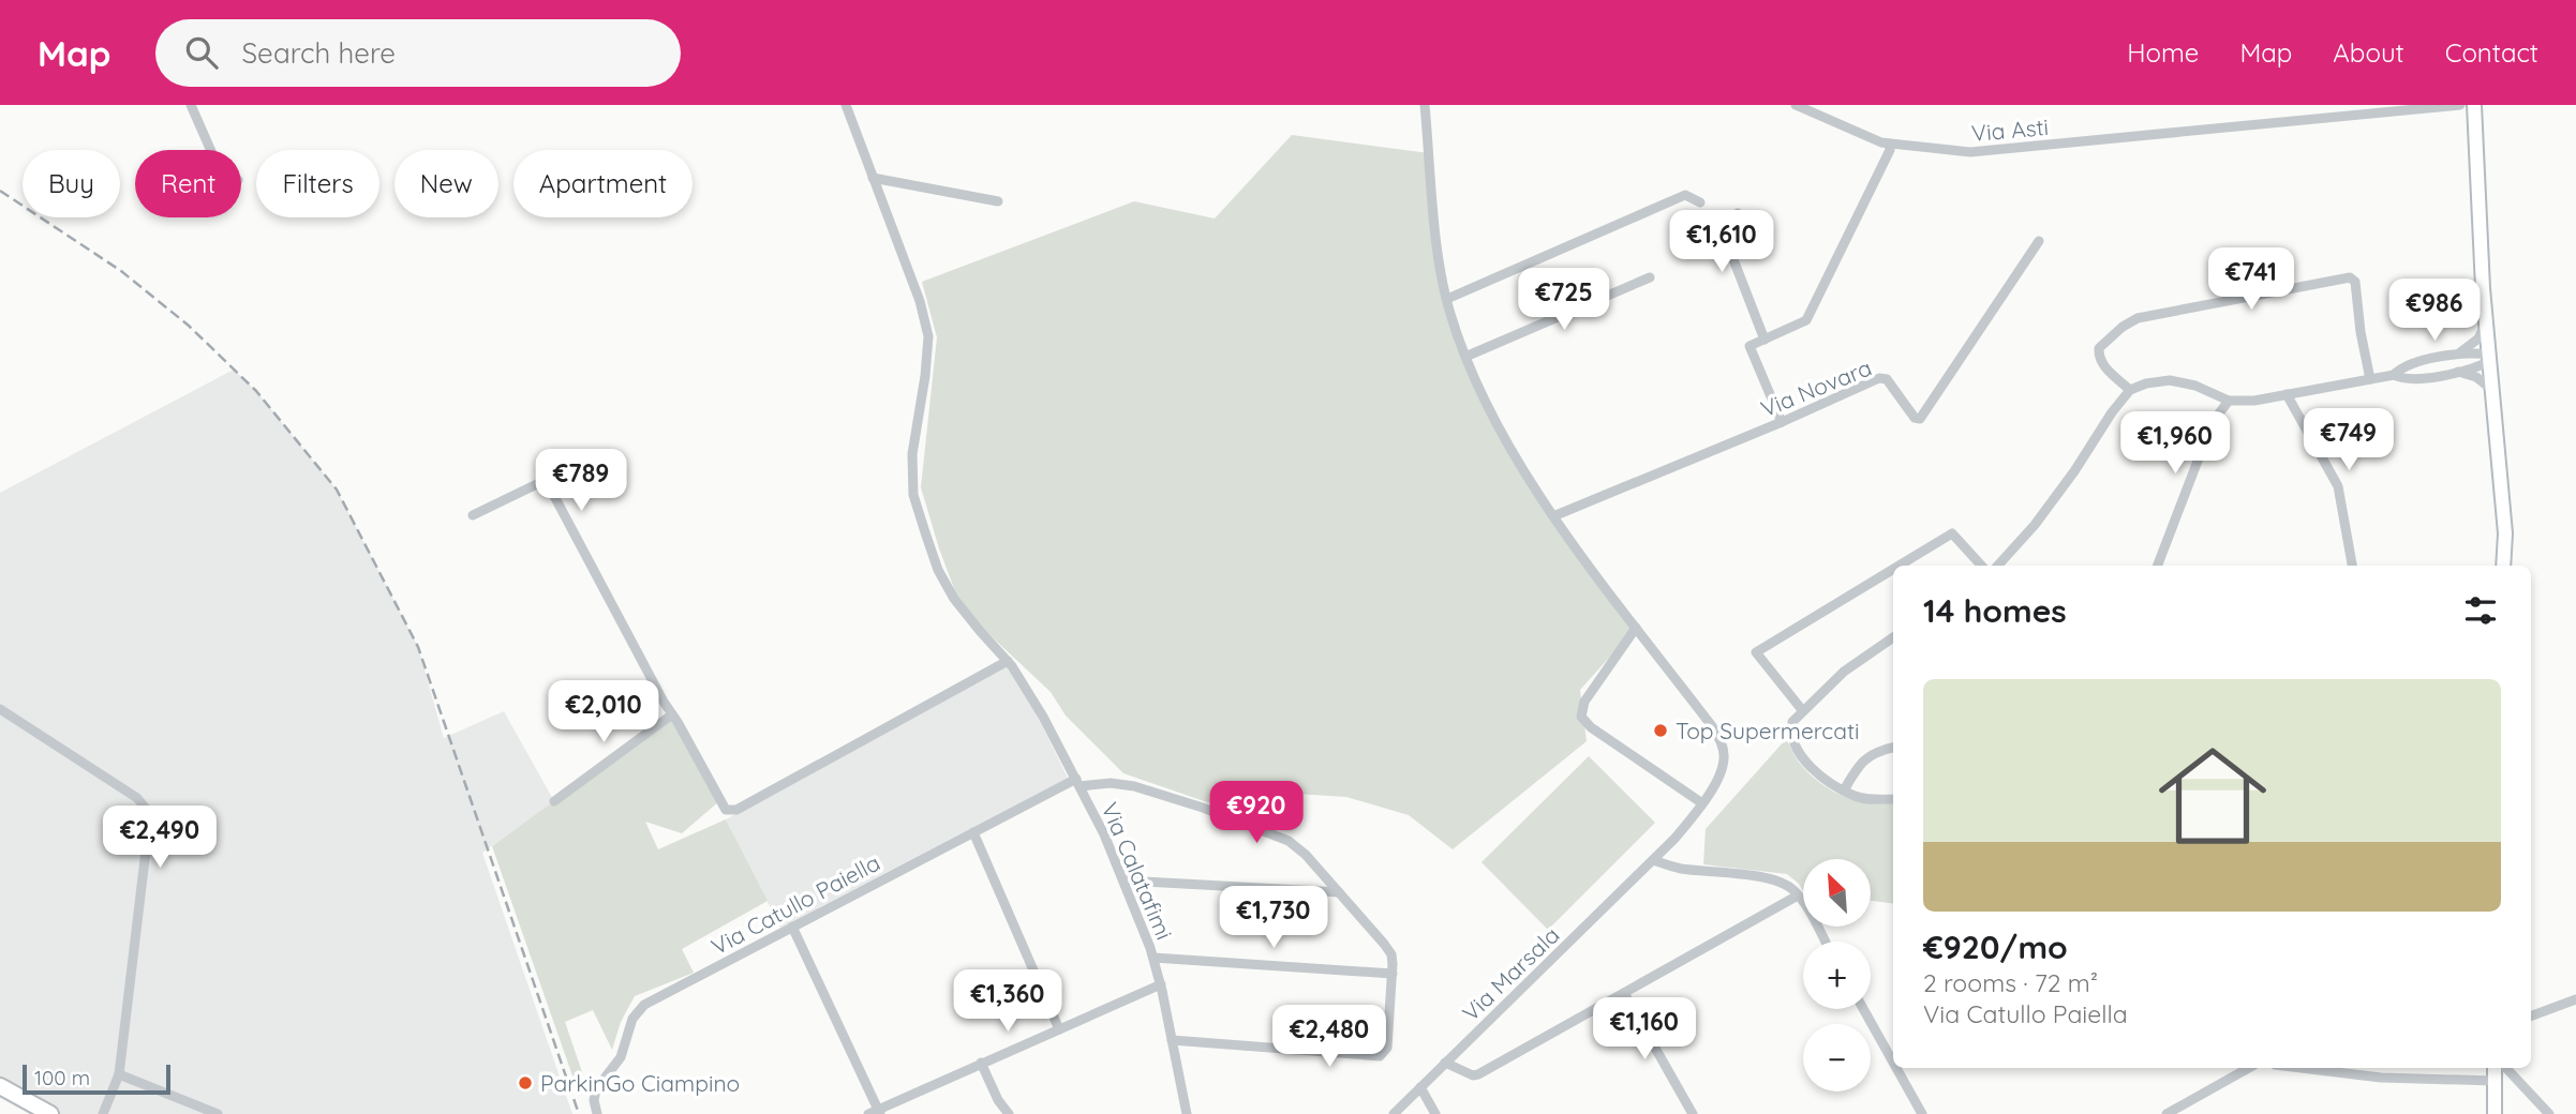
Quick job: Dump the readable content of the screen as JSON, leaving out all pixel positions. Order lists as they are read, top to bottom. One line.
{"streets":{"street":["Via Asti","Via Novara","Via Calatafimi","Via Catullo Paiella","Via Marsala"]},"crossings":[["Via Novara","Via Marsala"],["Via Calatafimi","Via Catullo Paiella"]],"places":["Top Supermercati","ParkinGo Ciampino"],"scale_bar":"100 m","north":"top left","page":{"header":"Map","search":"Search here","nav":["Home","Map","About","Contact"],"chip":["Buy","Rent","Filters","New","Apartment"],"price":["€1,610","€741","€725","€986","€749","€1,960","€789","€2,010","€920","€2,490","€1,730","€1,360","€1,160","€2,480"],"heading":"14 homes","list":[{"name":"€920/mo","note":"2 rooms · 72 m² · Via Catullo Paiella"}],"map_buttons":["+","−"],"scale":"100 m"}}
